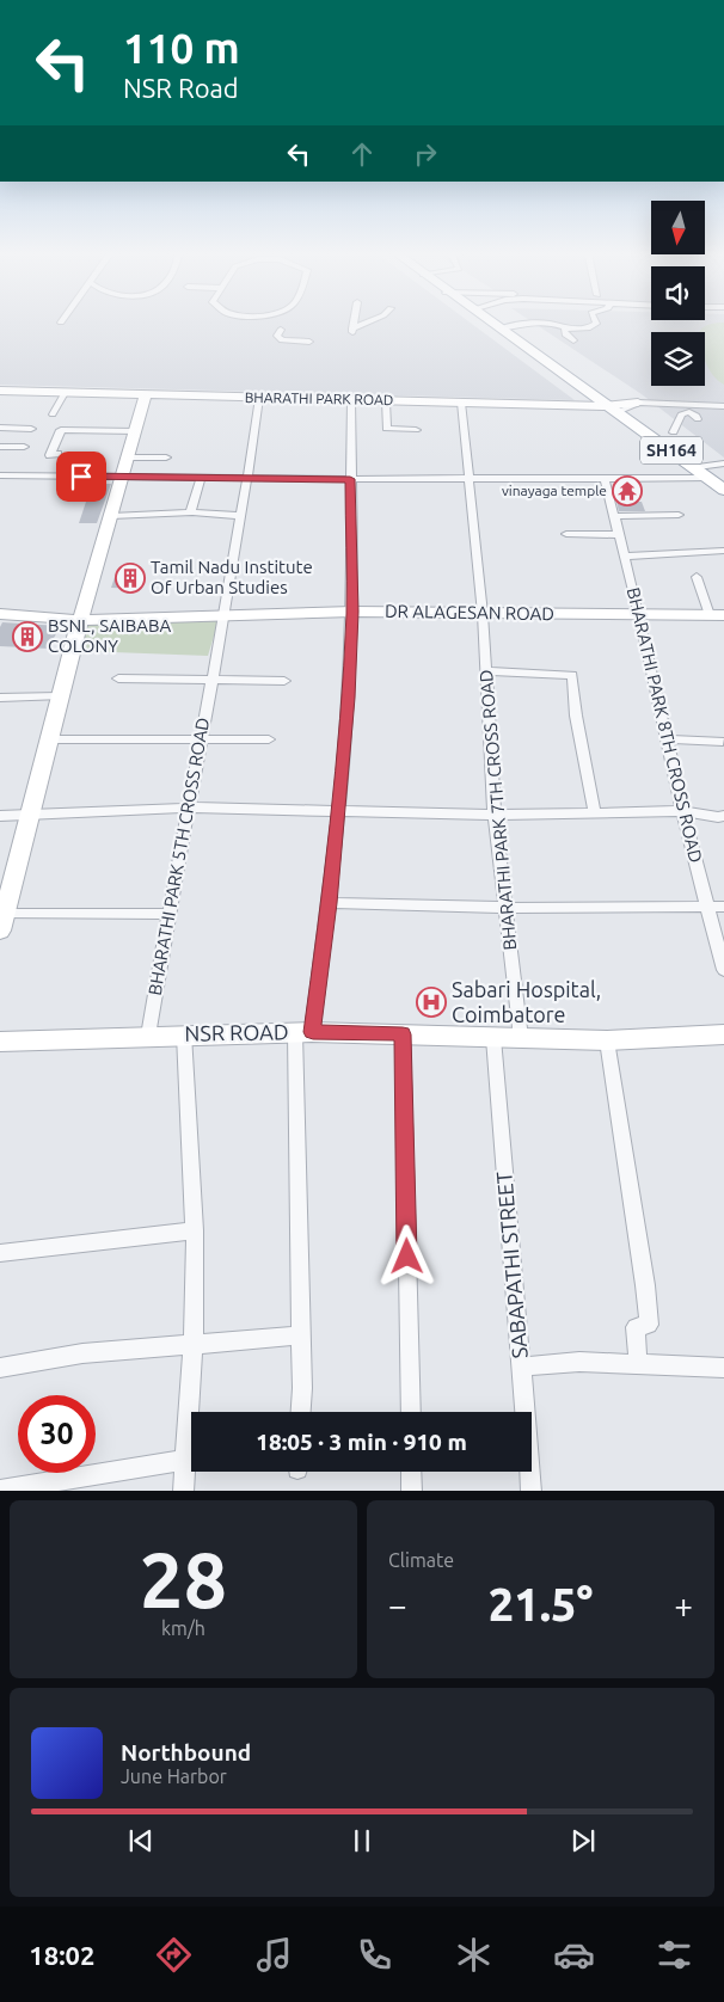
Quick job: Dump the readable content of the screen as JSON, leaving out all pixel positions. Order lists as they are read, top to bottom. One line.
{"streets":{"main road":["SH164"],"street":["BHARATHI PARK ROAD","DR ALAGESAN ROAD","BHARATHI PARK 8TH CROSS ROAD","BHARATHI PARK 7TH CROSS ROAD","BHARATHI PARK 5TH CROSS ROAD","NSR ROAD","SABAPATHI STREET"]},"crossings":[["BHARATHI PARK ROAD","SH164"],["BHARATHI PARK ROAD","BHARATHI PARK 7TH CROSS ROAD"],["BHARATHI PARK ROAD","BHARATHI PARK 5TH CROSS ROAD"],["DR ALAGESAN ROAD","BHARATHI PARK 8TH CROSS ROAD"],["DR ALAGESAN ROAD","BHARATHI PARK 7TH CROSS ROAD"],["DR ALAGESAN ROAD","BHARATHI PARK 5TH CROSS ROAD"],["BHARATHI PARK 7TH CROSS ROAD","NSR ROAD"],["BHARATHI PARK 5TH CROSS ROAD","NSR ROAD"],["NSR ROAD","SABAPATHI STREET"]],"places":{"temple":["vinayaga temple"],"building":["Tamil Nadu Institute Of Urban Studies","BSNL, SAIBABA COLONY"],"hospital":["Sabari Hospital, Coimbatore"]},"north":"bottom","page":{"turn":["110 m","NSR Road"],"limit":"30","trip":"18:05 · 3 min · 910 m","tile":[["28","km/h"],"Climate"],"heat":["−","21.5°","+"],"song":["Northbound","June Harbor"],"tabs":"18:02"}}
